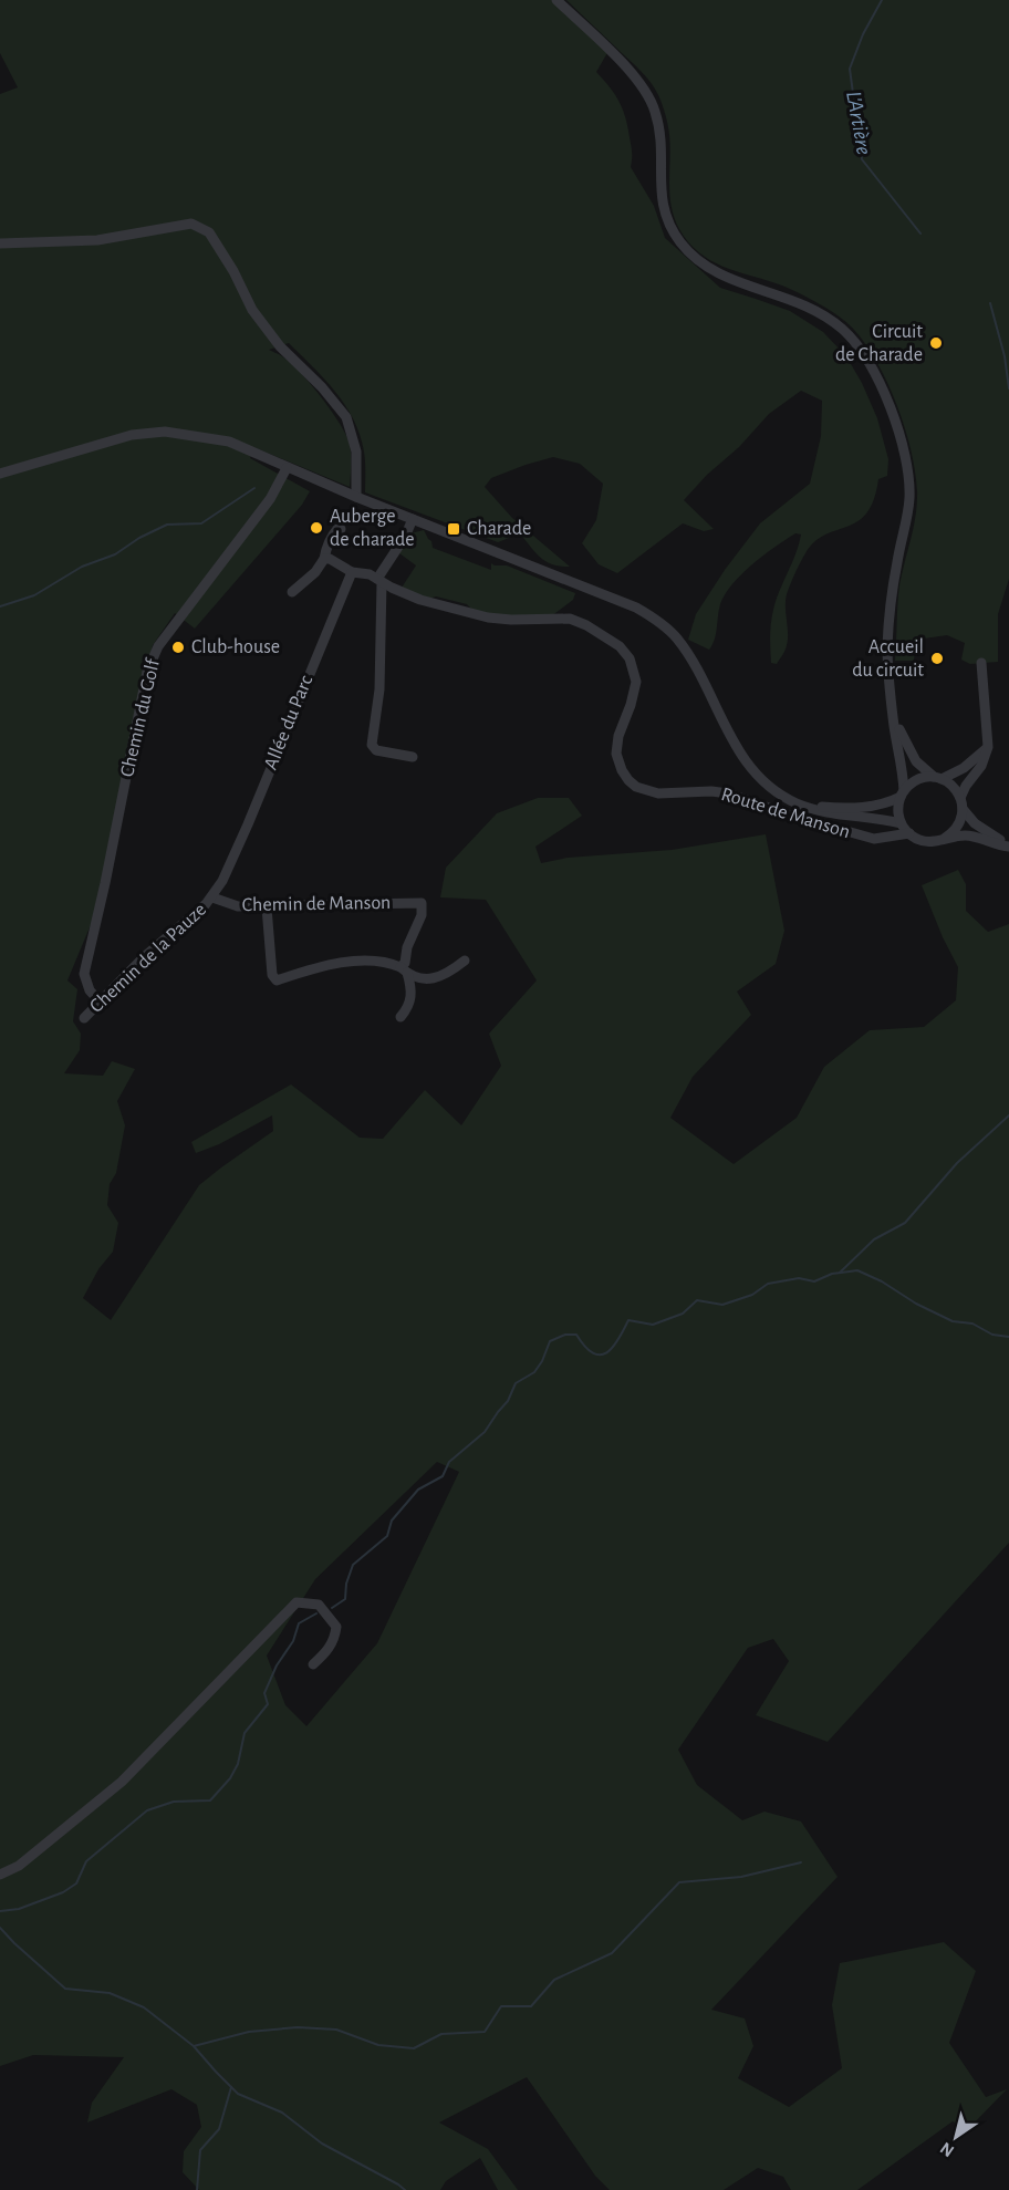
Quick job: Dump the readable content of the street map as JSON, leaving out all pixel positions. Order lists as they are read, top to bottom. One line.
{"streets":{"street":["Chemin du Golf","Allée du Parc","Route de Manson","Chemin de Manson","Chemin de la Pauze"]},"crossings":[["Chemin du Golf","Chemin de la Pauze"],["Allée du Parc","Chemin de Manson"],["Allée du Parc","Chemin de la Pauze"],["Chemin de Manson","Chemin de la Pauze"]],"water":["L'Artière"],"places":{"other":["Circuit de Charade","Auberge de charade","Club-house","Accueil du circuit"],"transit":["Charade"]},"north":"bottom left"}
